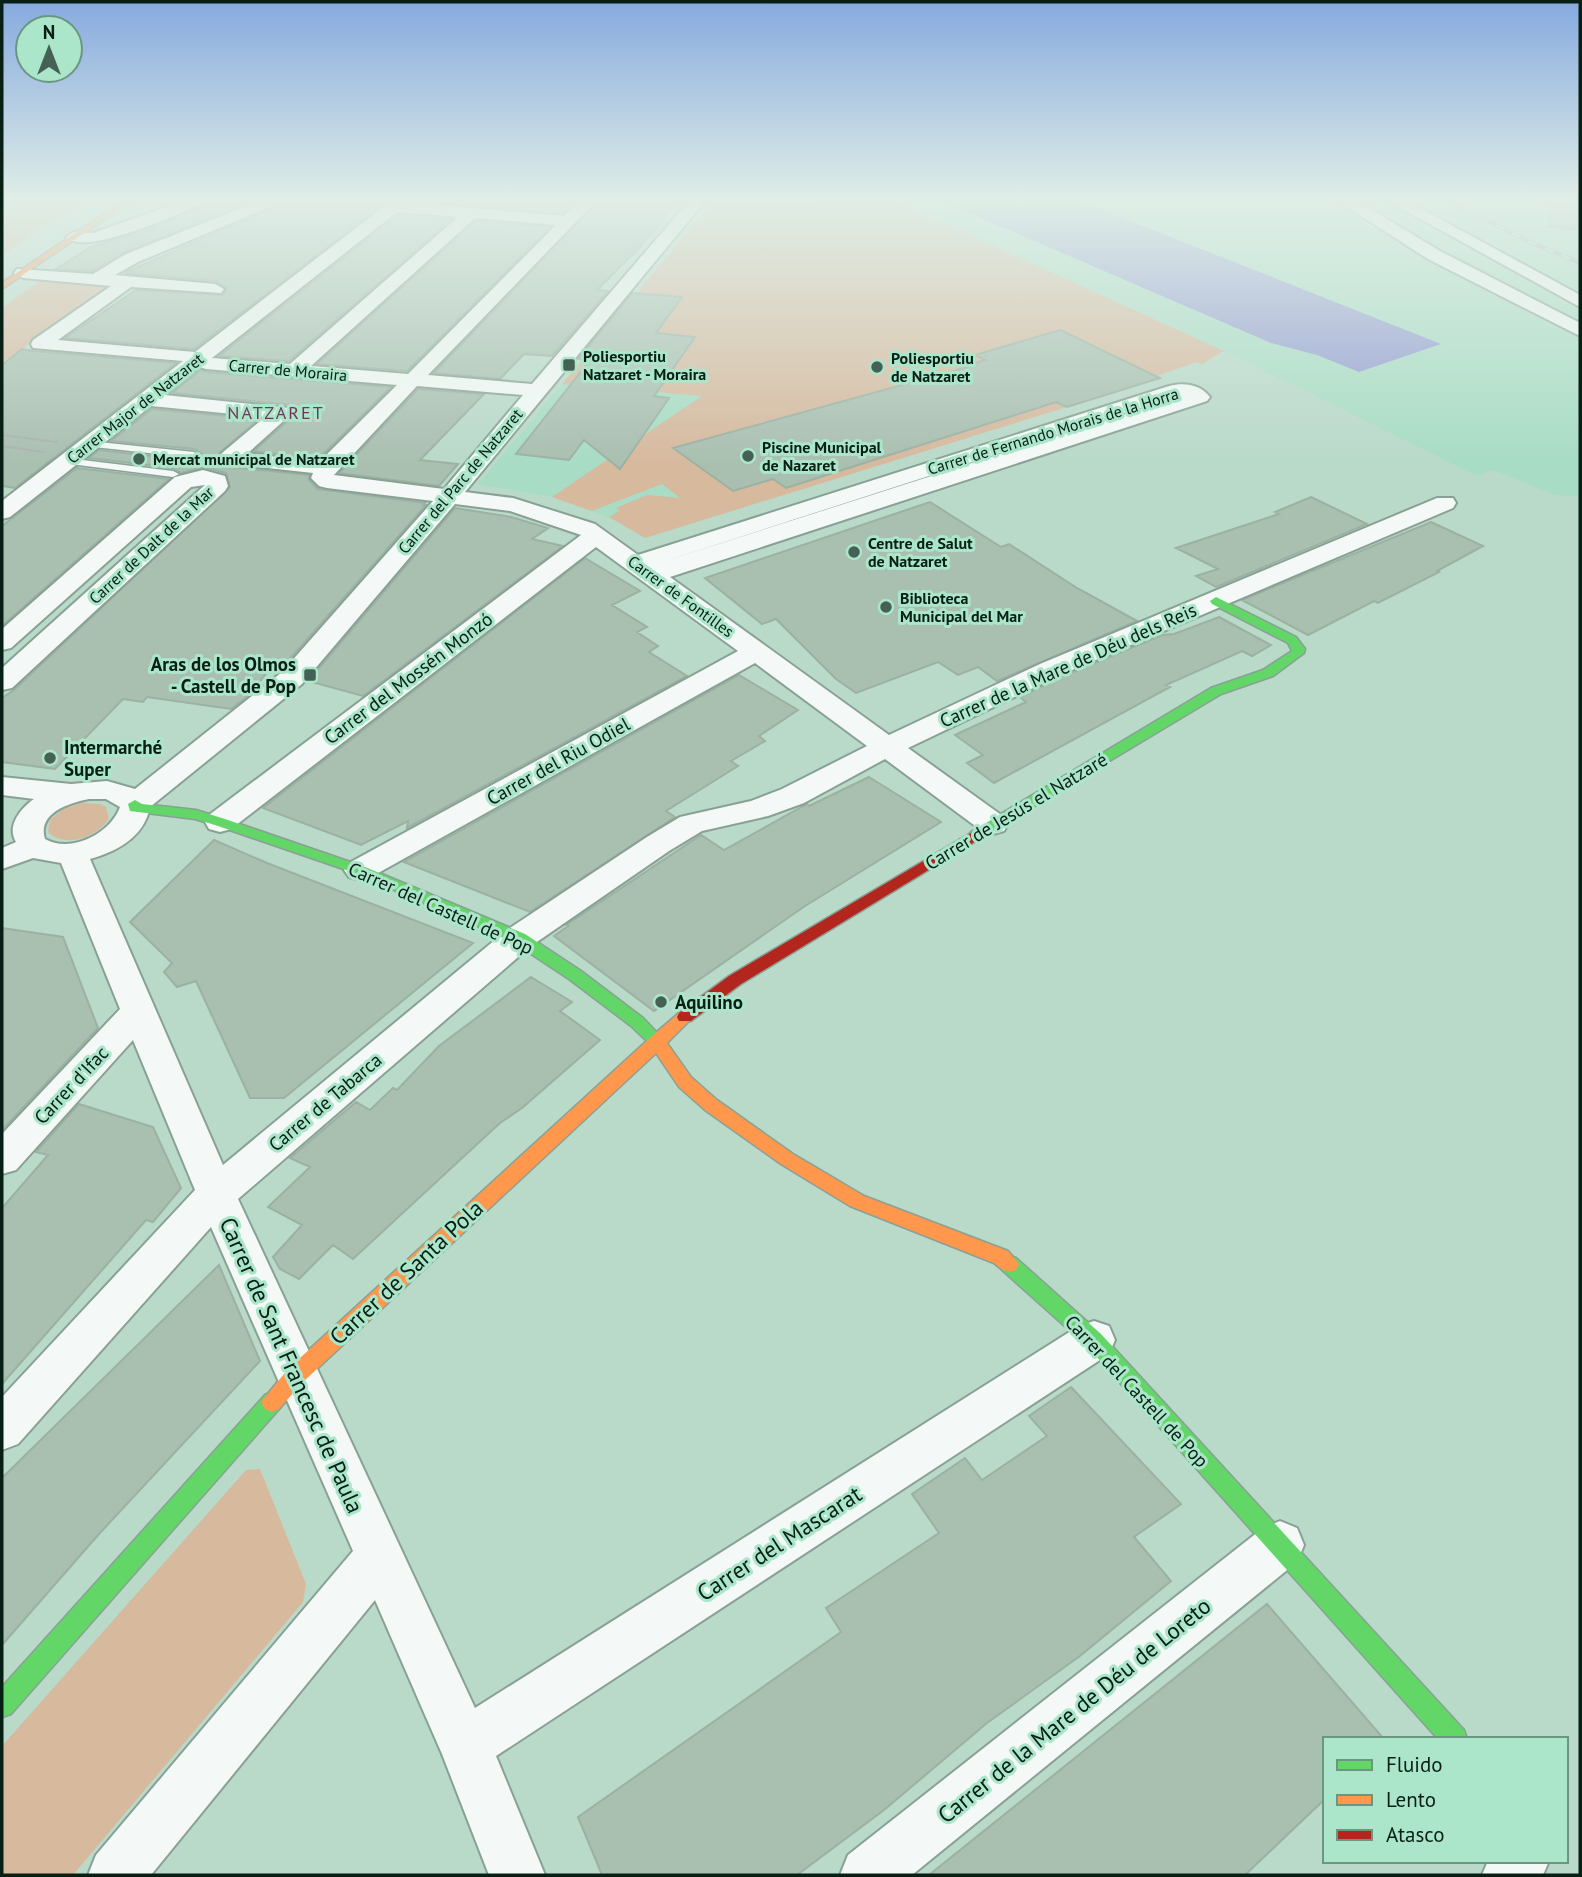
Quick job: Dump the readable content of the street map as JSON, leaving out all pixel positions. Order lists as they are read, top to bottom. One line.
{"streets":{"street":["Carrer de Moraira","Carrer Major de Natzaret","Carrer de Fernando Morais de la Horra","Carrer del Parc de Natzaret","Carrer de Dalt de la Mar","Carrer de Fontilles","Carrer de la Mare de Déu dels Reis","Carrer del Mossén Monzó","Carrer del Riu Odiel","Carrer de Jesús el Natzaré","Carrer del Castell de Pop","Carrer d'Ifac","Carrer de Tabarca","Carrer de Santa Pola","Carrer de Sant Francesc de Paula","Carrer del Mascarat","Carrer de la Mare de Déu de Loreto"]},"crossings":[["Carrer de Moraira","Carrer Major de Natzaret"],["Carrer de Moraira","Carrer del Parc de Natzaret"],["Carrer Major de Natzaret","Carrer de Fontilles"],["Carrer de Fernando Morais de la Horra","Carrer de Fontilles"],["Carrer del Parc de Natzaret","Carrer de Fontilles"],["Carrer del Parc de Natzaret","Carrer del Castell de Pop"],["Carrer del Parc de Natzaret","Carrer de Sant Francesc de Paula"],["Carrer de Fontilles","Carrer de la Mare de Déu dels Reis"],["Carrer de Fontilles","Carrer del Mossén Monzó"],["Carrer de Fontilles","Carrer del Riu Odiel"],["Carrer de Fontilles","Carrer de Jesús el Natzaré"],["Carrer de la Mare de Déu dels Reis","Carrer de Jesús el Natzaré"],["Carrer de la Mare de Déu dels Reis","Carrer de Tabarca"],["Carrer del Mossén Monzó","Carrer del Castell de Pop"],["Carrer del Riu Odiel","Carrer del Castell de Pop"],["Carrer de Jesús el Natzaré","Carrer del Castell de Pop"],["Carrer de Jesús el Natzaré","Carrer de Santa Pola"],["Carrer del Castell de Pop","Carrer de Tabarca"],["Carrer del Castell de Pop","Carrer de Santa Pola"],["Carrer del Castell de Pop","Carrer del Mascarat"],["Carrer del Castell de Pop","Carrer de la Mare de Déu de Loreto"],["Carrer d'Ifac","Carrer de Sant Francesc de Paula"],["Carrer de Tabarca","Carrer de Sant Francesc de Paula"],["Carrer de Santa Pola","Carrer de Sant Francesc de Paula"],["Carrer de Sant Francesc de Paula","Carrer del Mascarat"]],"districts":["NATZARET"],"places":{"transit":["Poliesportiu Natzaret - Moraira","Aras de los Olmos - Castell de Pop"],"other":["Poliesportiu de Natzaret","Piscine Municipal de Nazaret","Mercat municipal de Natzaret","Centre de Salut de Natzaret","Biblioteca Municipal del Mar","Intermarché Super","Aquilino"]},"legend":["Fluido","Lento","Atasco"],"north":"top"}
